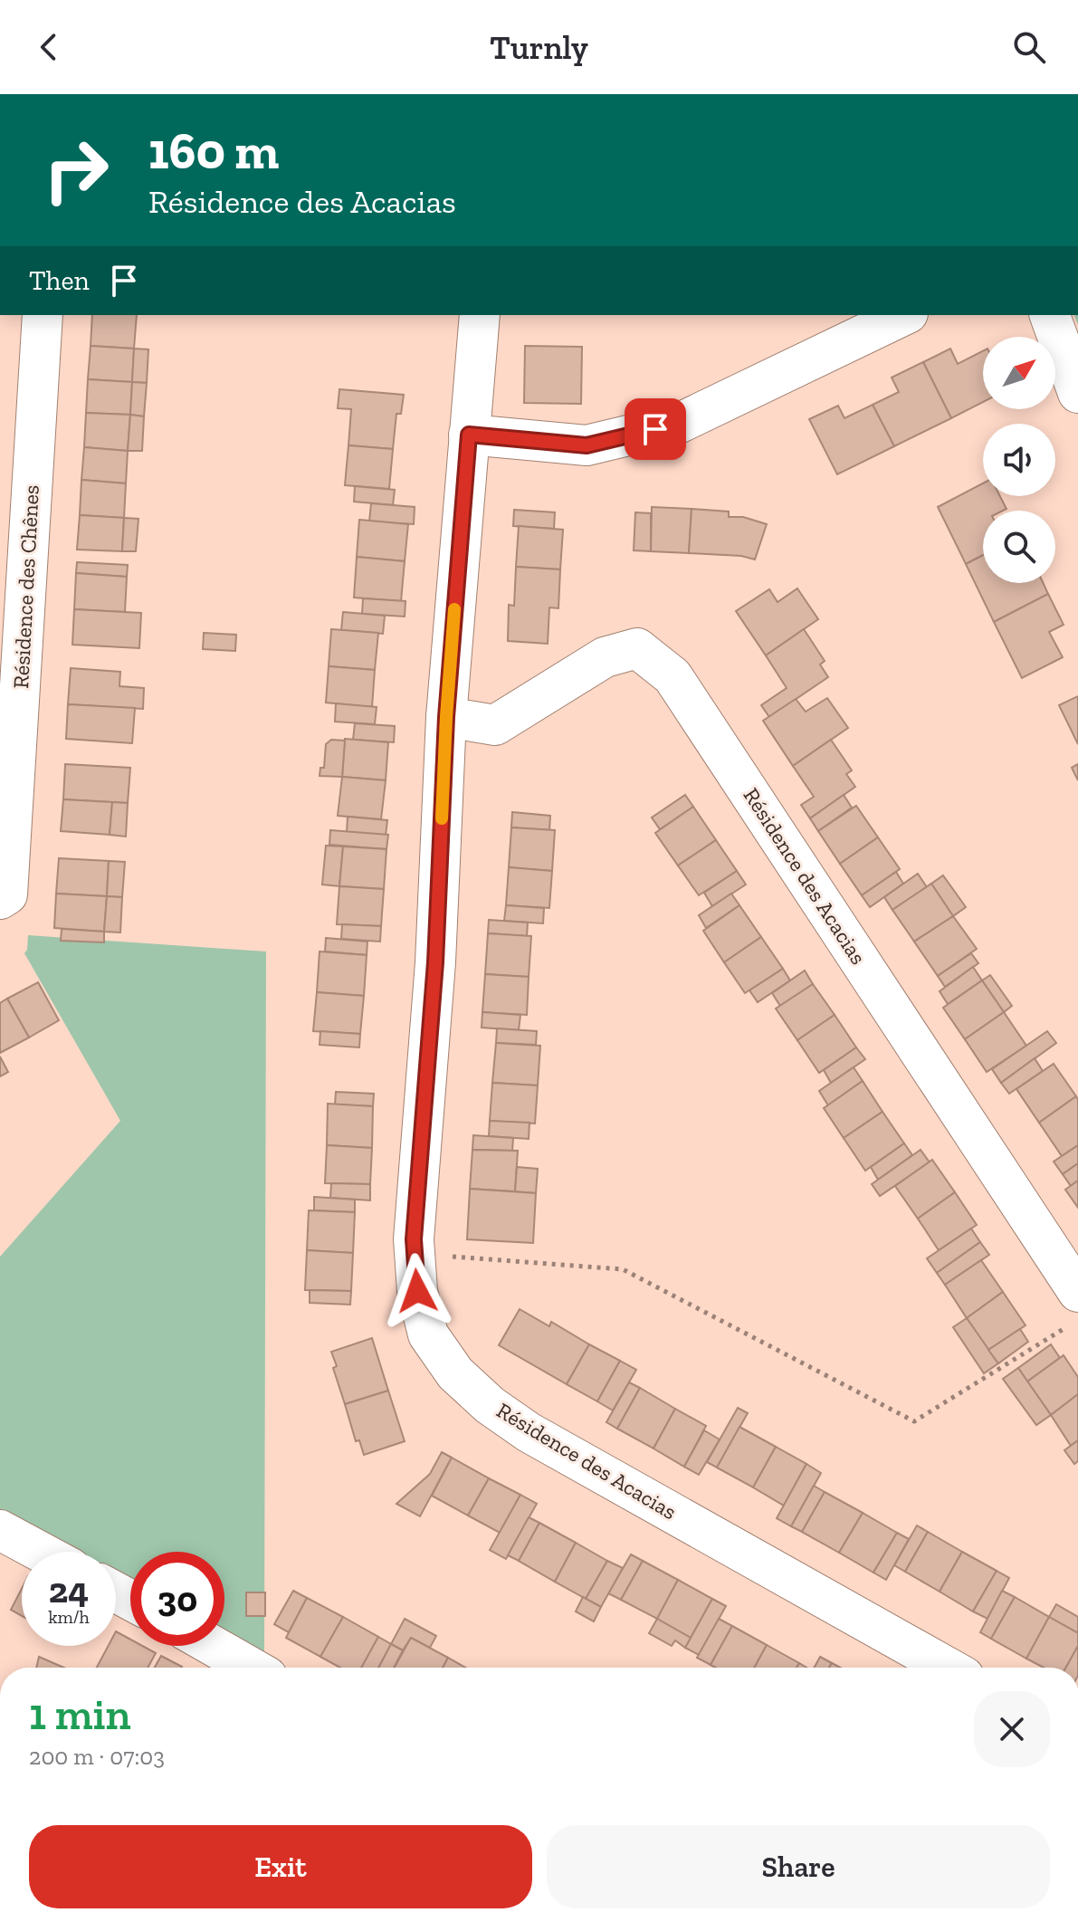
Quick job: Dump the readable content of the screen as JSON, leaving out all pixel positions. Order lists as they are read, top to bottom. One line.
{"streets":{"street":["Résidence des Chênes","Résidence des Acacias"]},"north":"top right","page":{"header":"Turnly","turn":["160 m","Résidence des Acacias"],"then":"Then","speed":"24 km/h","limit":"30","heading":["1 min","200 m · 07:03"],"buttons":["Exit","Share"]}}
